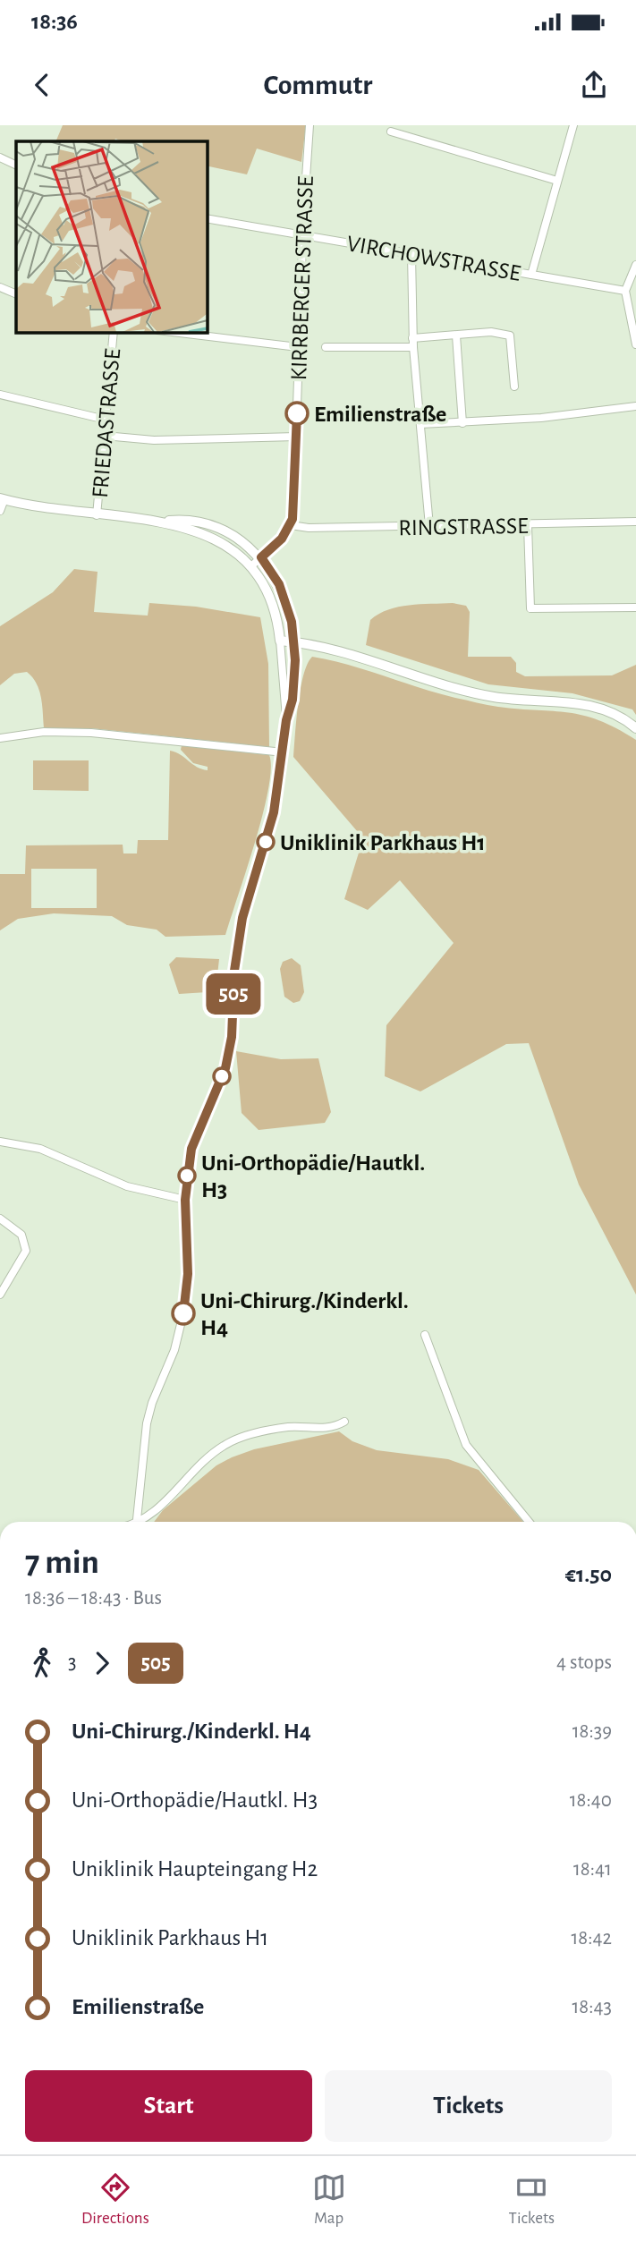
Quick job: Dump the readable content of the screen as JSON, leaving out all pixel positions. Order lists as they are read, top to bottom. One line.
{"streets":{"street":["VIRCHOWSTRASSE","KIRRBERGER STRASSE","FRIEDASTRASSE","RINGSTRASSE"]},"crossings":[["VIRCHOWSTRASSE","KIRRBERGER STRASSE"],["KIRRBERGER STRASSE","RINGSTRASSE"]],"places":["Emilienstraße","Uniklinik Parkhaus H1","Uni-Orthopädie/Hautkl. H3","Uni-Chirurg./Kinderkl. H4"],"lines":["bus line 505"],"page":{"status":"18:36","header":"Commutr","on_map":"505","heading":["7 min","18:36 – 18:43 · Bus","€1.50"],"legs":["3","505","4 stops"],"list":[{"name":"Uni-Chirurg./Kinderkl. H4","value":"18:39"},{"name":"Uni-Orthopädie/Hautkl. H3","value":"18:40"},{"name":"Uniklinik Haupteingang H2","value":"18:41"},{"name":"Uniklinik Parkhaus H1","value":"18:42"},{"name":"Emilienstraße","value":"18:43"}],"buttons":["Start","Tickets"],"tabs":["Directions","Map","Tickets"]}}
